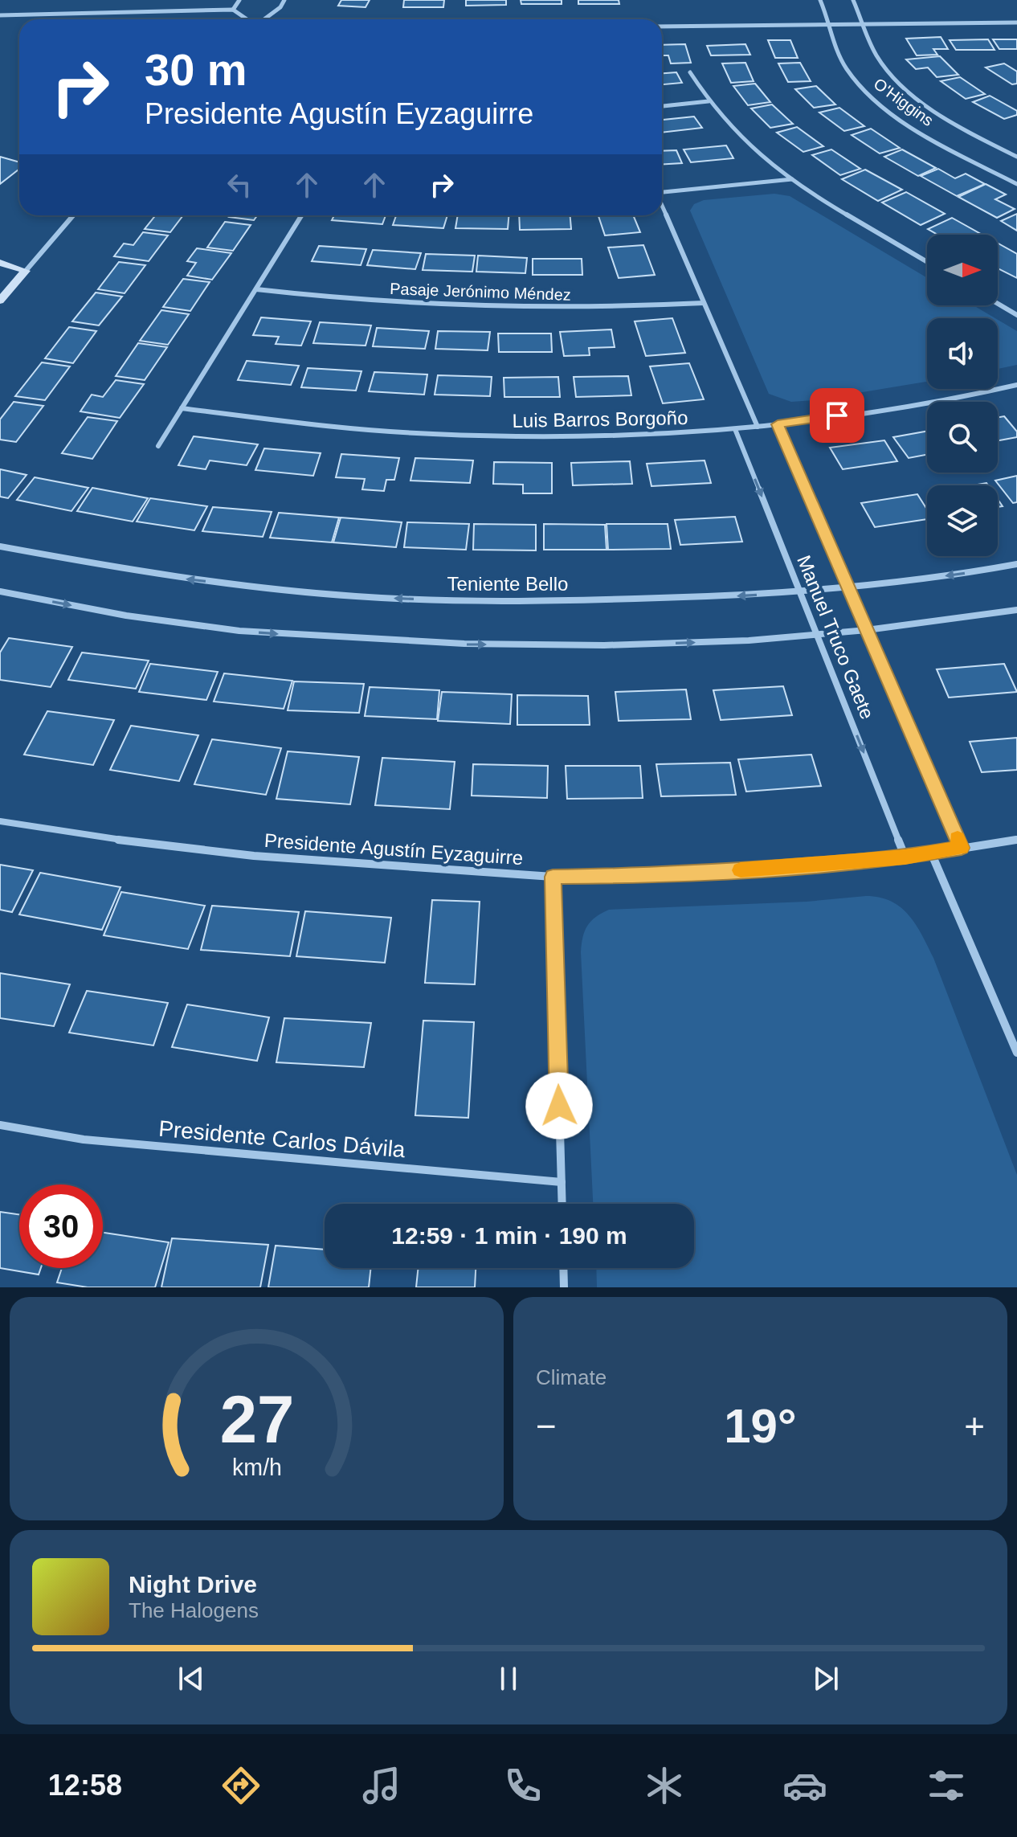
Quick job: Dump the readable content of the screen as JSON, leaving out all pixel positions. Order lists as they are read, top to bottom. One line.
{"streets":{"street":["O'Higgins","Pasaje Jerónimo Méndez","Luis Barros Borgoño","Teniente Bello","Manuel Truco Gaete","Presidente Agustín Eyzaguirre","Presidente Carlos Dávila"]},"crossings":[["Luis Barros Borgoño","Manuel Truco Gaete"],["Teniente Bello","Manuel Truco Gaete"],["Manuel Truco Gaete","Presidente Agustín Eyzaguirre"]],"north":"right","page":{"turn":["30 m","Presidente Agustín Eyzaguirre"],"limit":"30","trip":"12:59 · 1 min · 190 m","tile":"Climate","heat":["−","19°","+"],"song":["Night Drive","The Halogens"],"tabs":"12:58","gauge":["27","km/h"]}}
